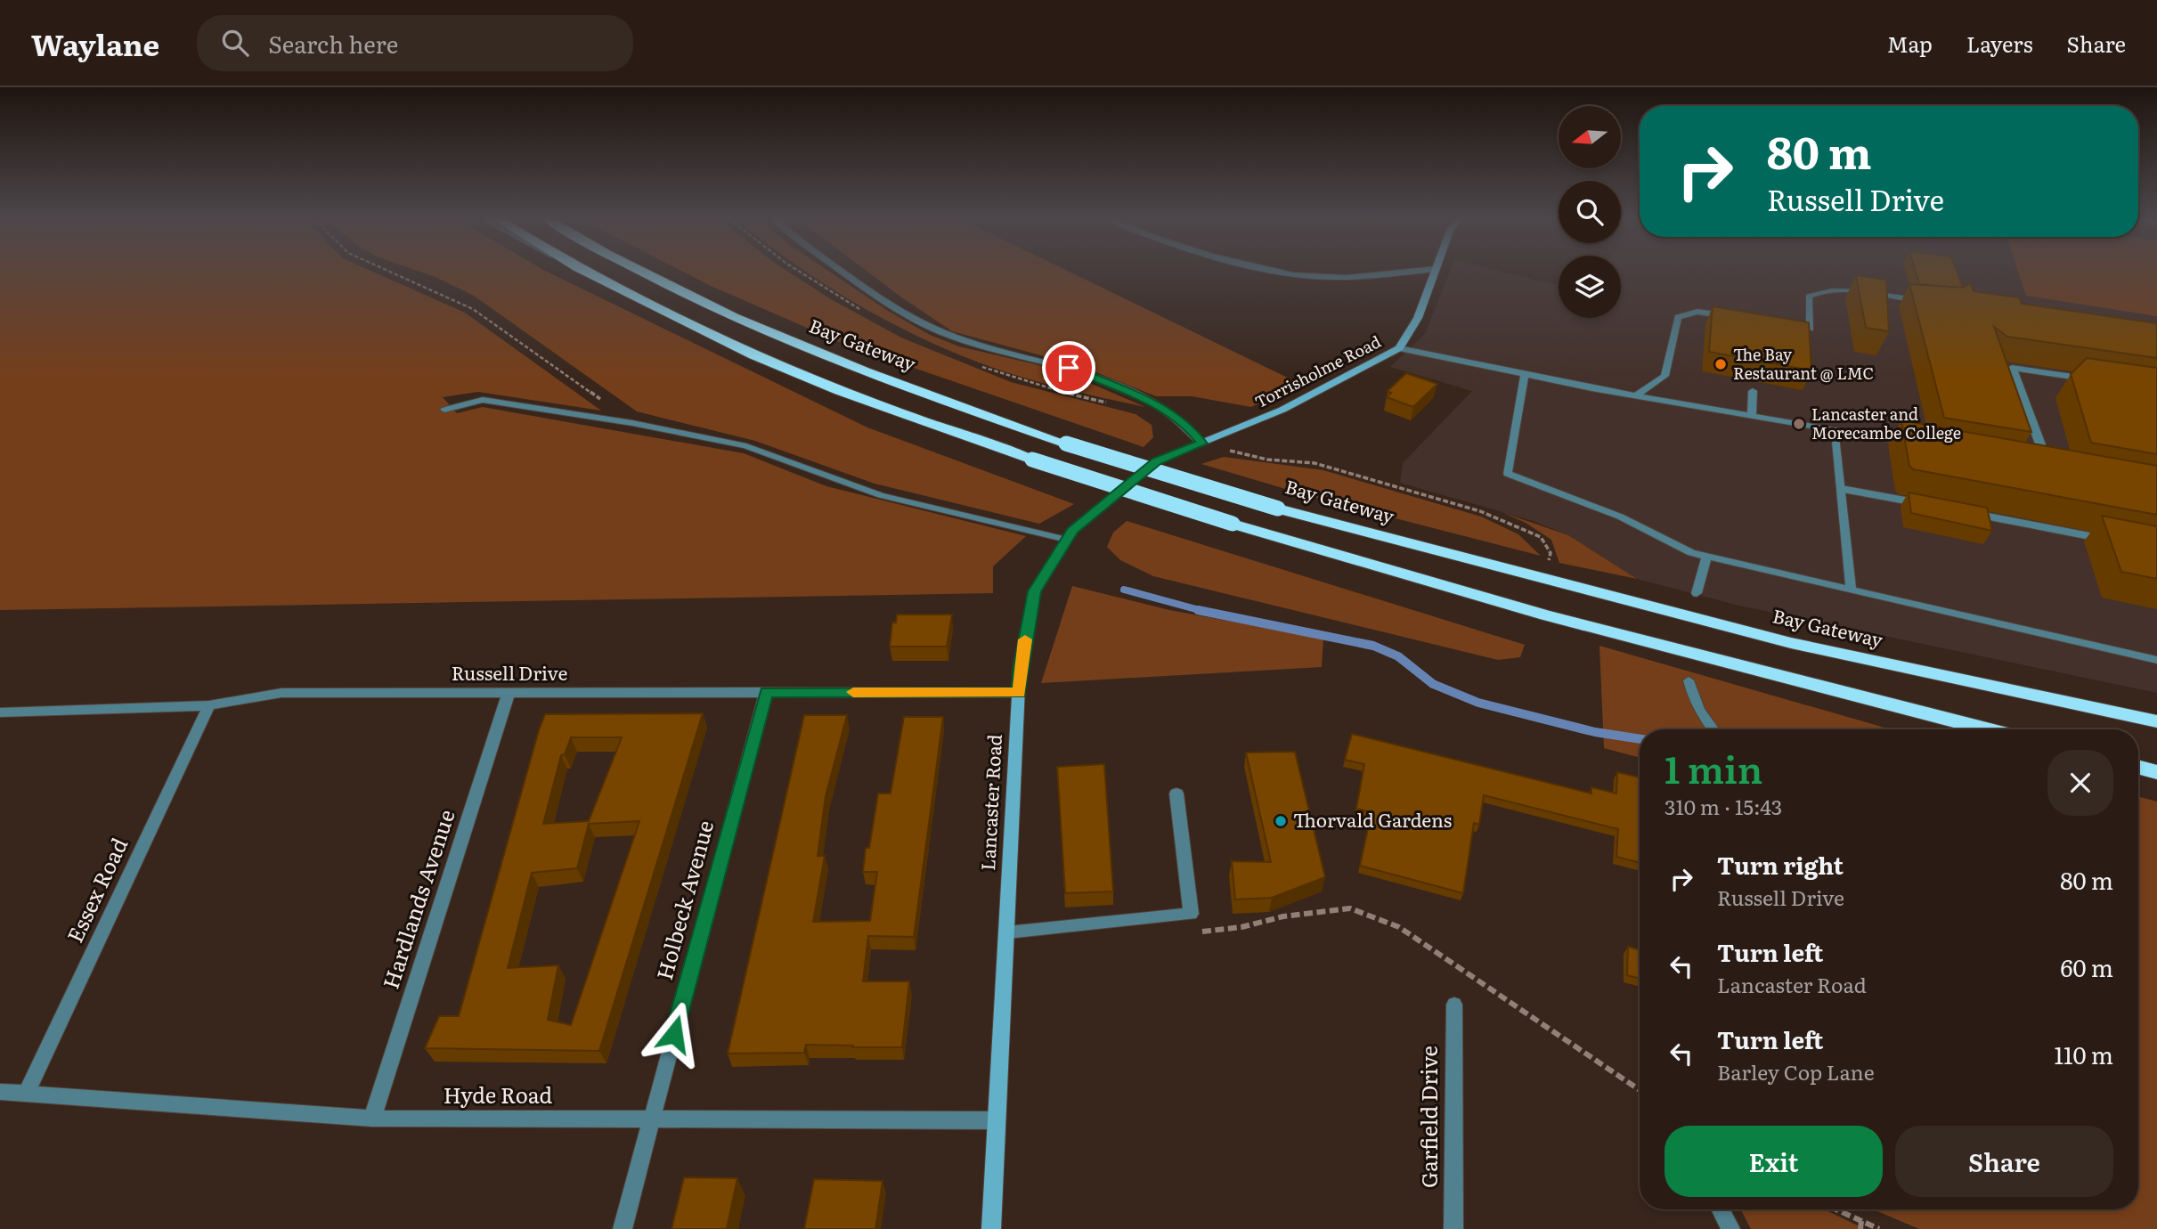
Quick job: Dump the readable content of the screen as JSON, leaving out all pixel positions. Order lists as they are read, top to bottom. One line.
{"streets":{"highway":["Bay Gateway"],"main road":["Torrisholme Road","Lancaster Road"],"street":["Russell Drive","Essex Road","Hardlands Avenue","Holbeck Avenue","Hyde Road","Garfield Drive"]},"crossings":[["Torrisholme Road","Lancaster Road"],["Russell Drive","Lancaster Road"],["Russell Drive","Essex Road"],["Russell Drive","Hardlands Avenue"],["Russell Drive","Holbeck Avenue"],["Lancaster Road","Hyde Road"],["Essex Road","Hyde Road"],["Hardlands Avenue","Hyde Road"],["Holbeck Avenue","Hyde Road"]],"places":["The Bay Restaurant @ LMC","Lancaster and Morecambe College","Thorvald Gardens"],"north":"left","page":{"header":"Waylane","search":"Search here","nav":["Map","Layers","Share"],"turn":["80 m","Russell Drive"],"heading":["1 min","310 m · 15:43"],"list":[{"name":"Turn right","note":"Russell Drive","value":"80 m"},{"name":"Turn left","note":"Lancaster Road","value":"60 m"},{"name":"Turn left","note":"Barley Cop Lane","value":"110 m"}],"buttons":["Exit","Share"]}}
